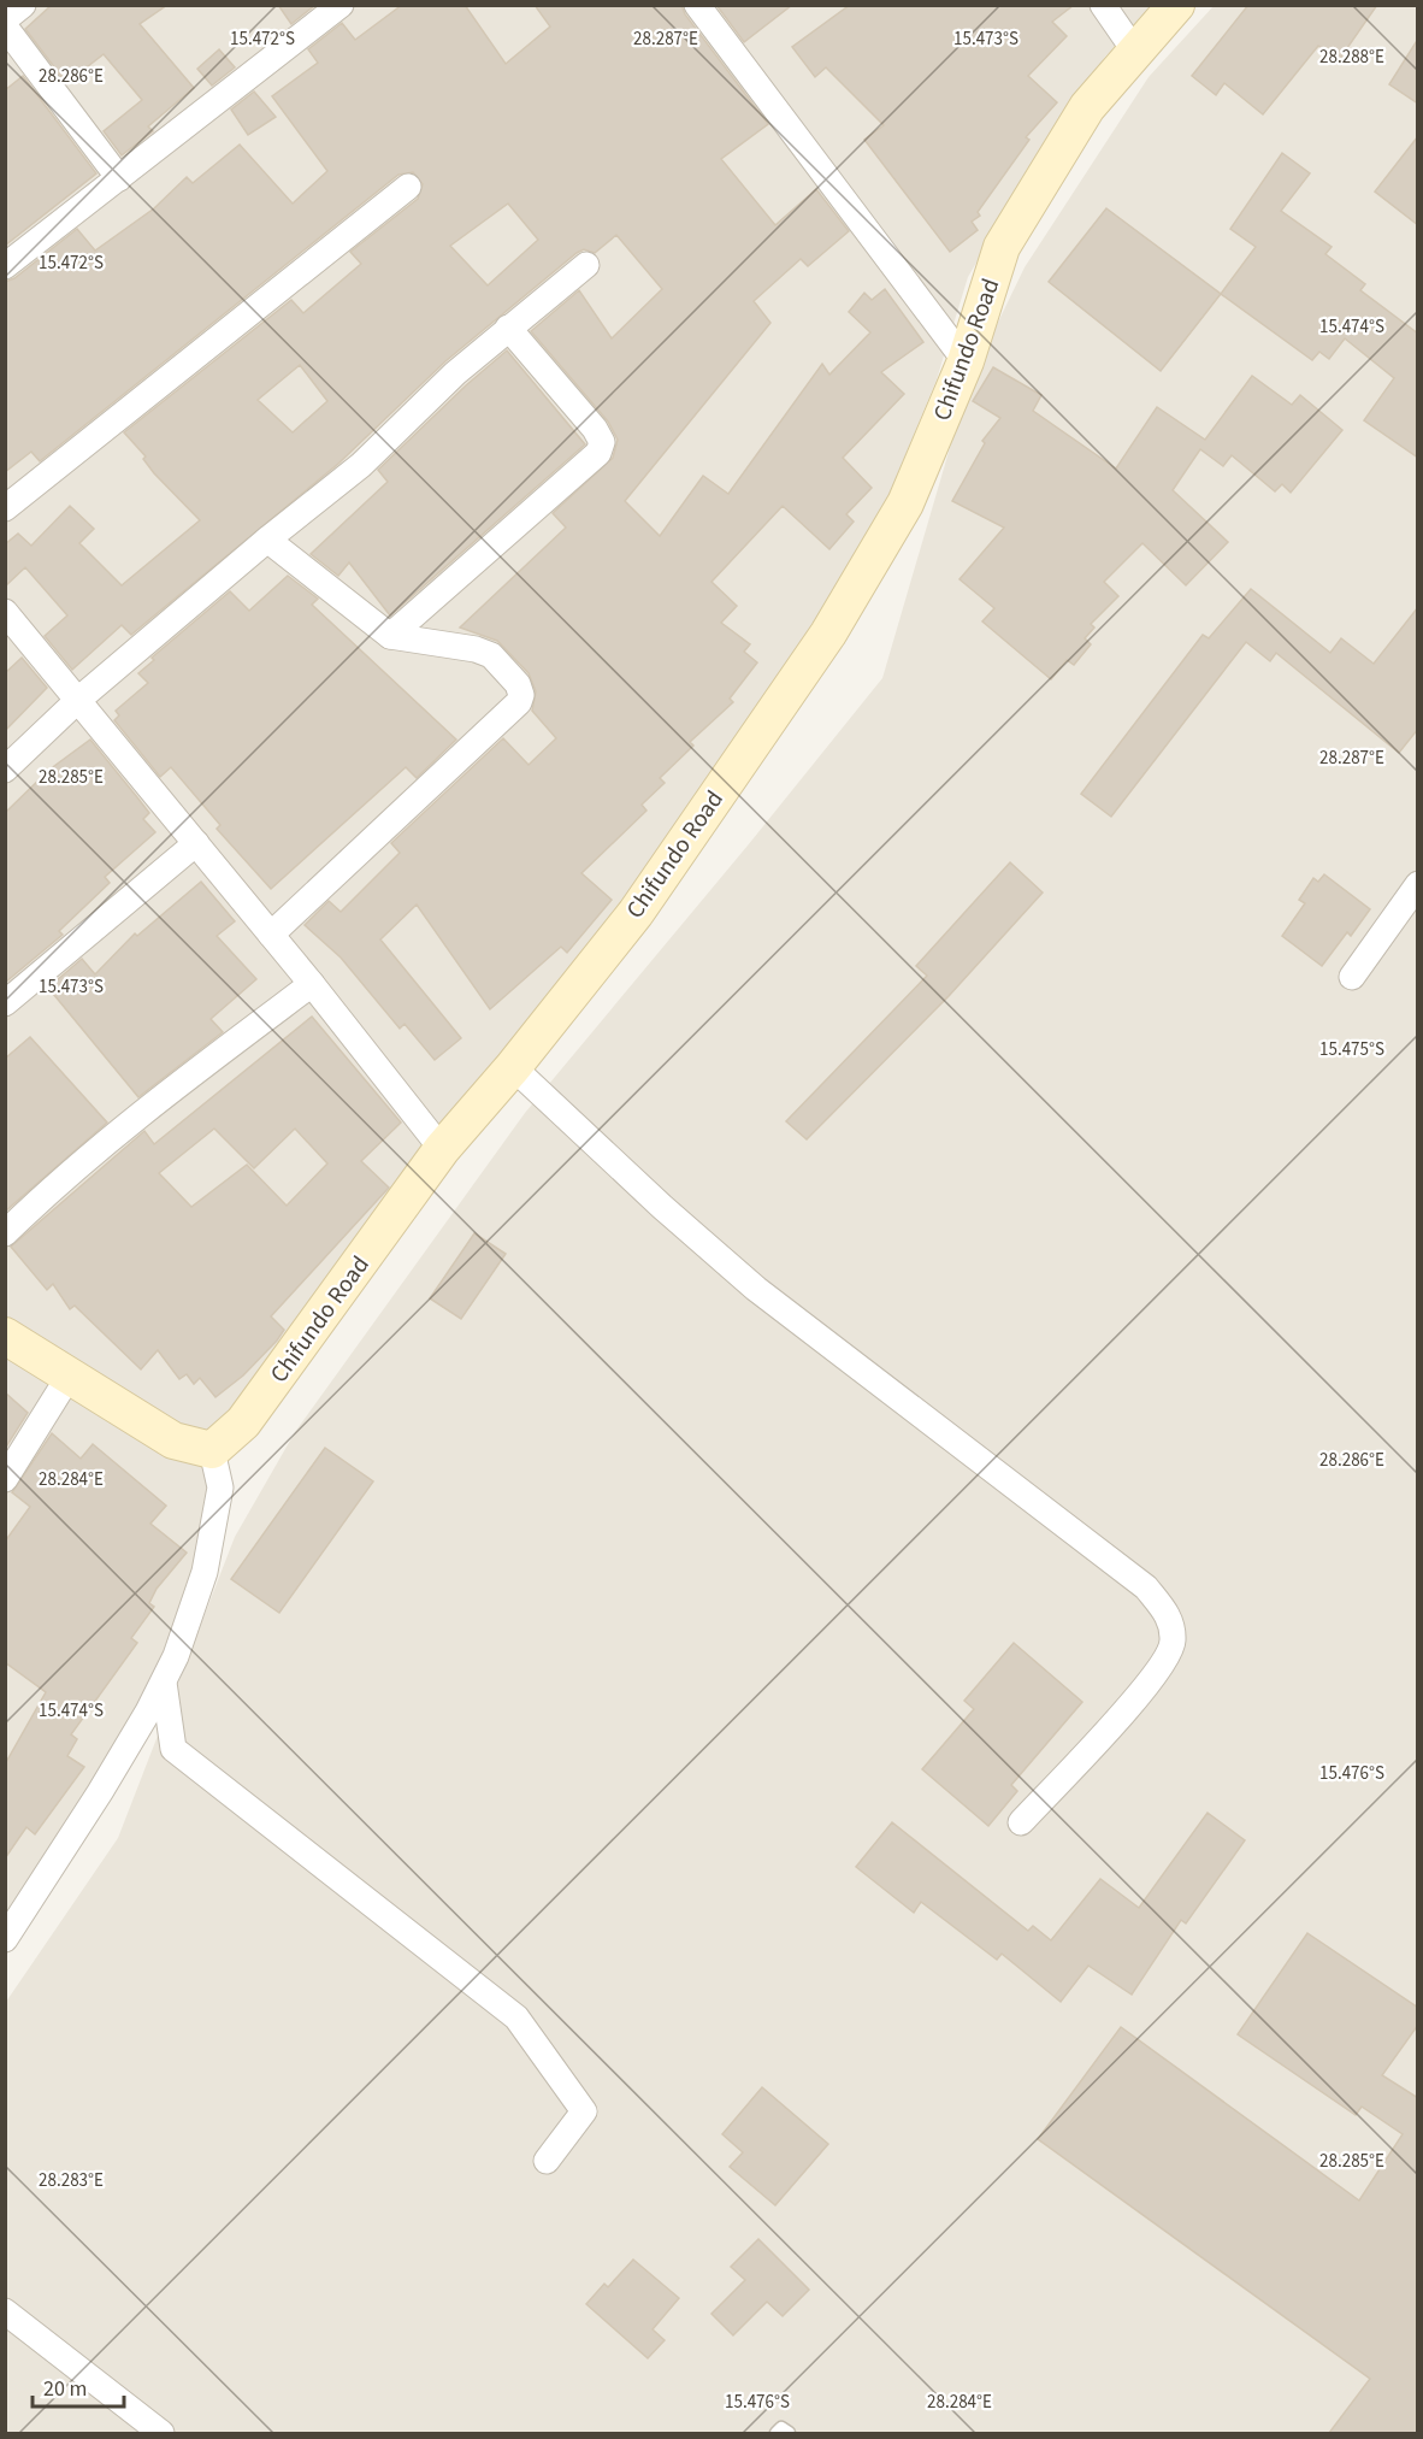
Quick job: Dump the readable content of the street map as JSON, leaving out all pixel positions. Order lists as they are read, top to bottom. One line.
{"streets":{"street":["Chifundo Road"]},"scale_bar":"20 m","coordinates":["15.472°S","28.287°E","15.473°S","28.288°E","28.286°E","15.474°S","28.285°E","15.475°S","28.284°E","15.476°S","28.283°E"]}
